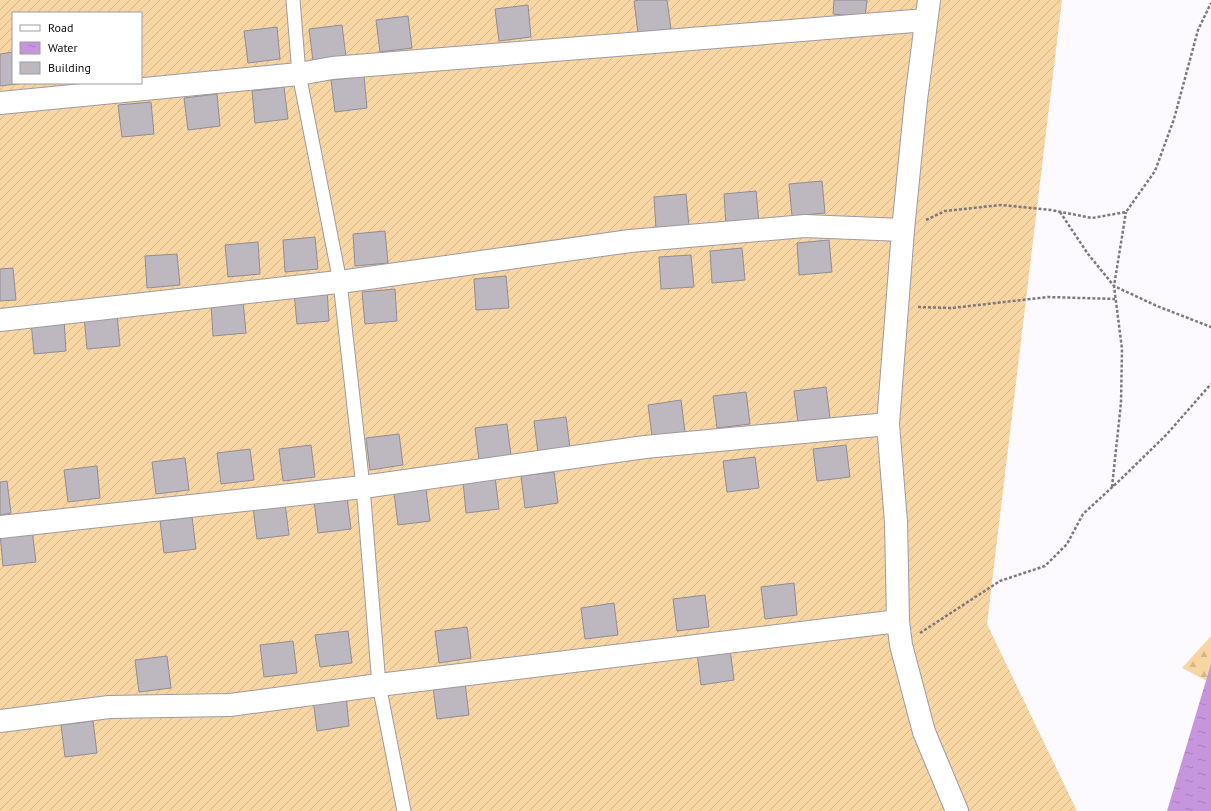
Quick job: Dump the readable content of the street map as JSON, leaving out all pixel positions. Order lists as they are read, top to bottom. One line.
{"legend":["Road","Water","Building"]}
